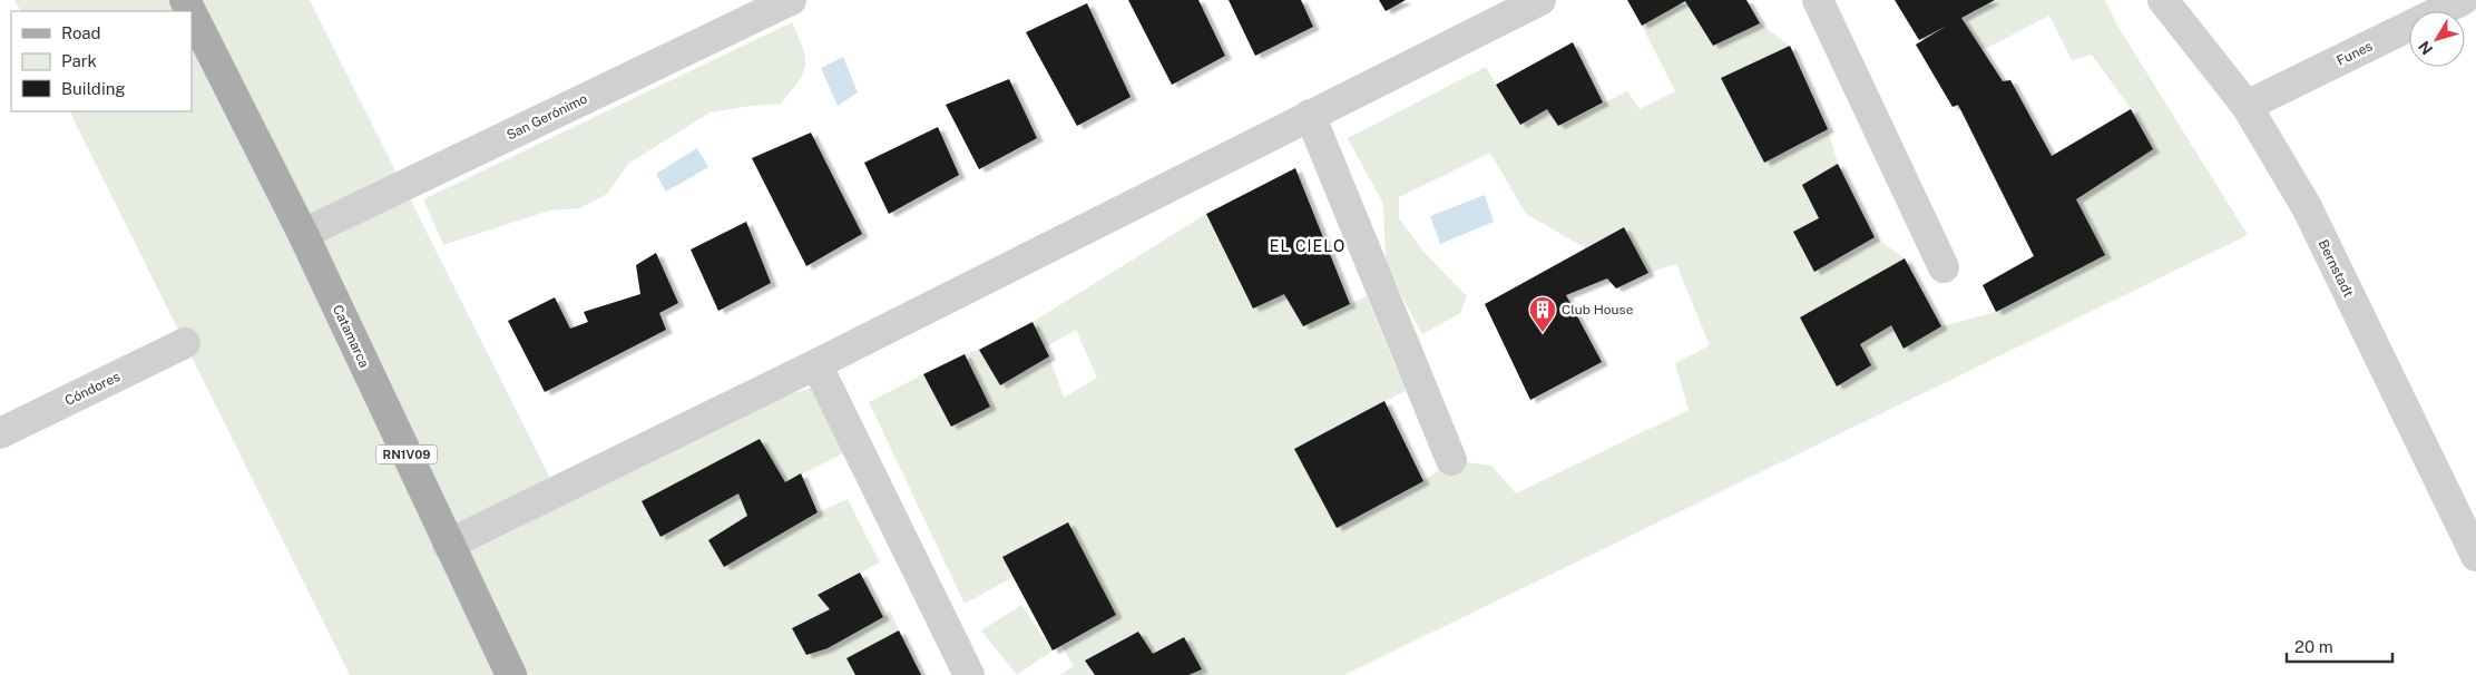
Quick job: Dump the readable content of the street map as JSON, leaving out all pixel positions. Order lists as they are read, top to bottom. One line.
{"streets":{"main road":["Catamarca","RN1V09"],"street":["Funes","San Gerónimo","Bernstadt","Cóndores"]},"crossings":[["Funes","Bernstadt"],["San Gerónimo","Catamarca"]],"districts":["EL CIELO"],"places":{"building":["Club House"]},"legend":["Road","Park","Building"],"scale_bar":"20 m","north":"bottom left"}
